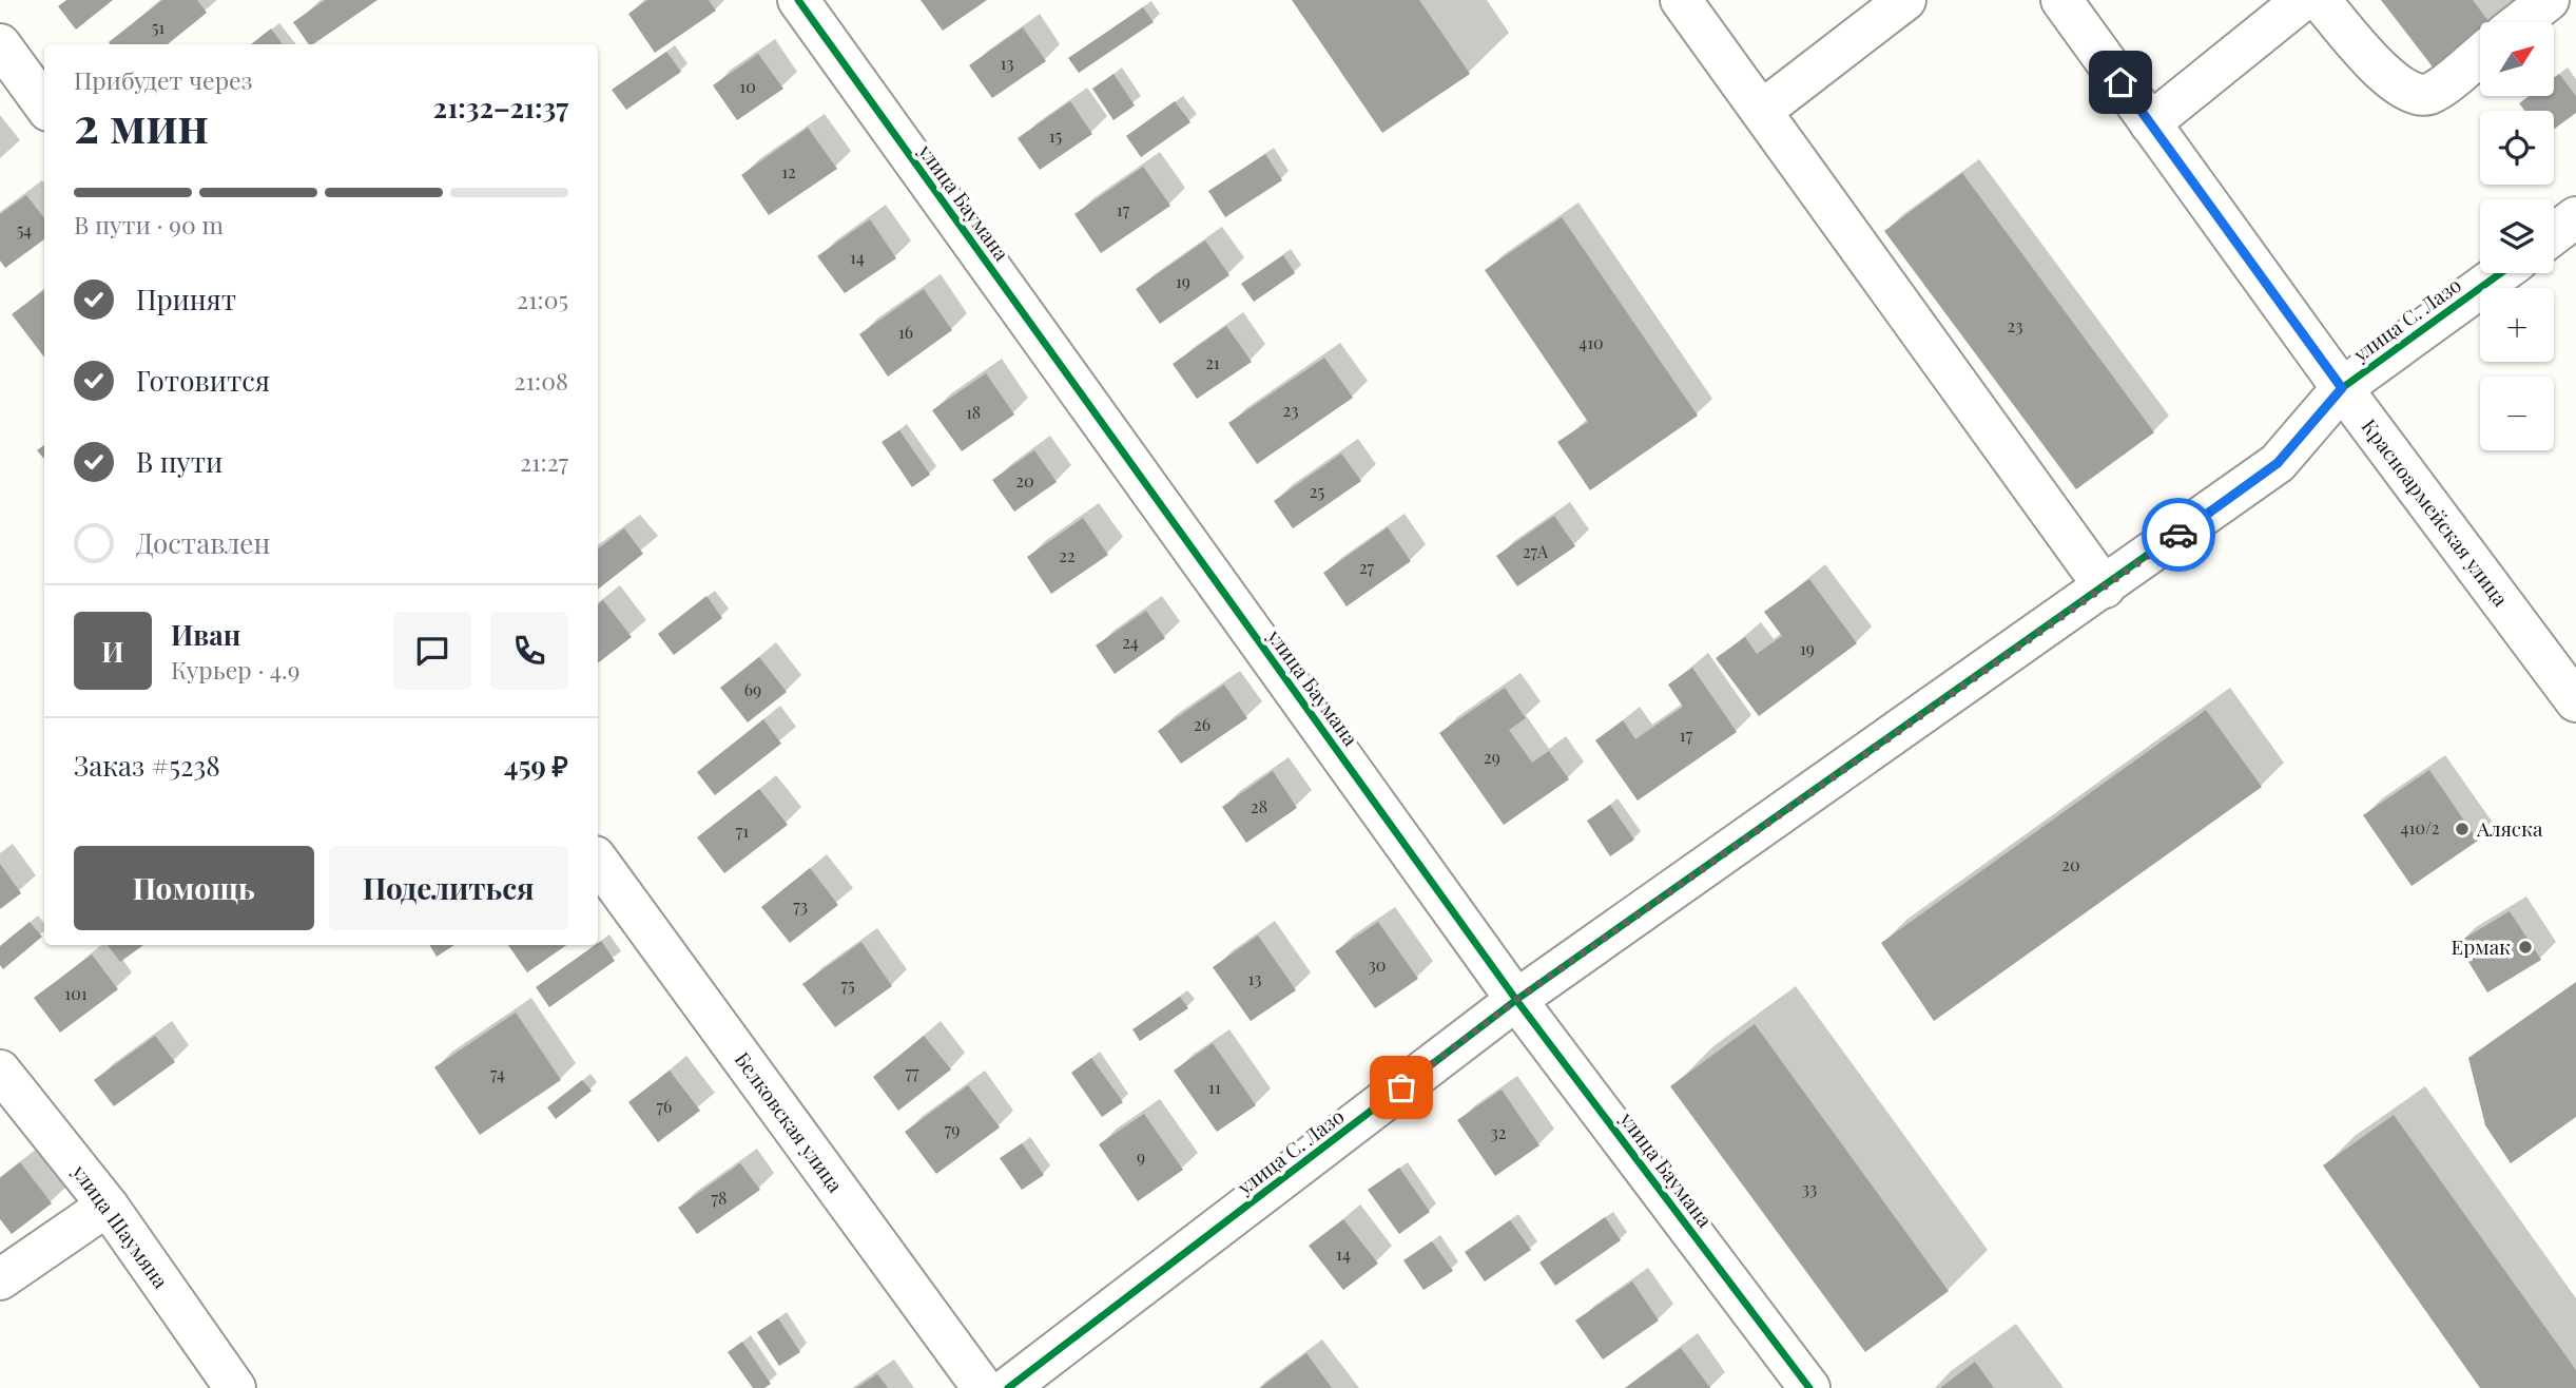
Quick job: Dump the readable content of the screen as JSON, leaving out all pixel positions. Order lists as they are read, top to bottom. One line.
{"streets":{"street":["улица Баумана","улица С. Лазо","Красноармейская улица","Белковская улица","улица Шаумяна"]},"crossings":[["улица Баумана","улица С. Лазо"],["улица С. Лазо","Красноармейская улица"]],"places":["Аляска","Ермак"],"house_numbers":["51","13","10","15","12","17","54","14","19","23","16","410","21","23","18","20","25","27А","22","27","24","19","69","26","17","29","28","410/2","71","20","73","30","13","75","101","77","74","11","76","79","32","9","33","78","14"],"north":"top right","page":{"map_buttons":["+","−"],"heading":["2 мин","Прибудет через","21:32–21:37"],"panel":["Иван","Курьер · 4.9","Заказ #5238","459 ₽"],"bar":"В пути · 90 m","list":[["Принят","21:05"],["Готовится","21:08"],["В пути","21:27"],"Доставлен"],"round":"И","buttons":["Помощь","Поделиться"]}}
